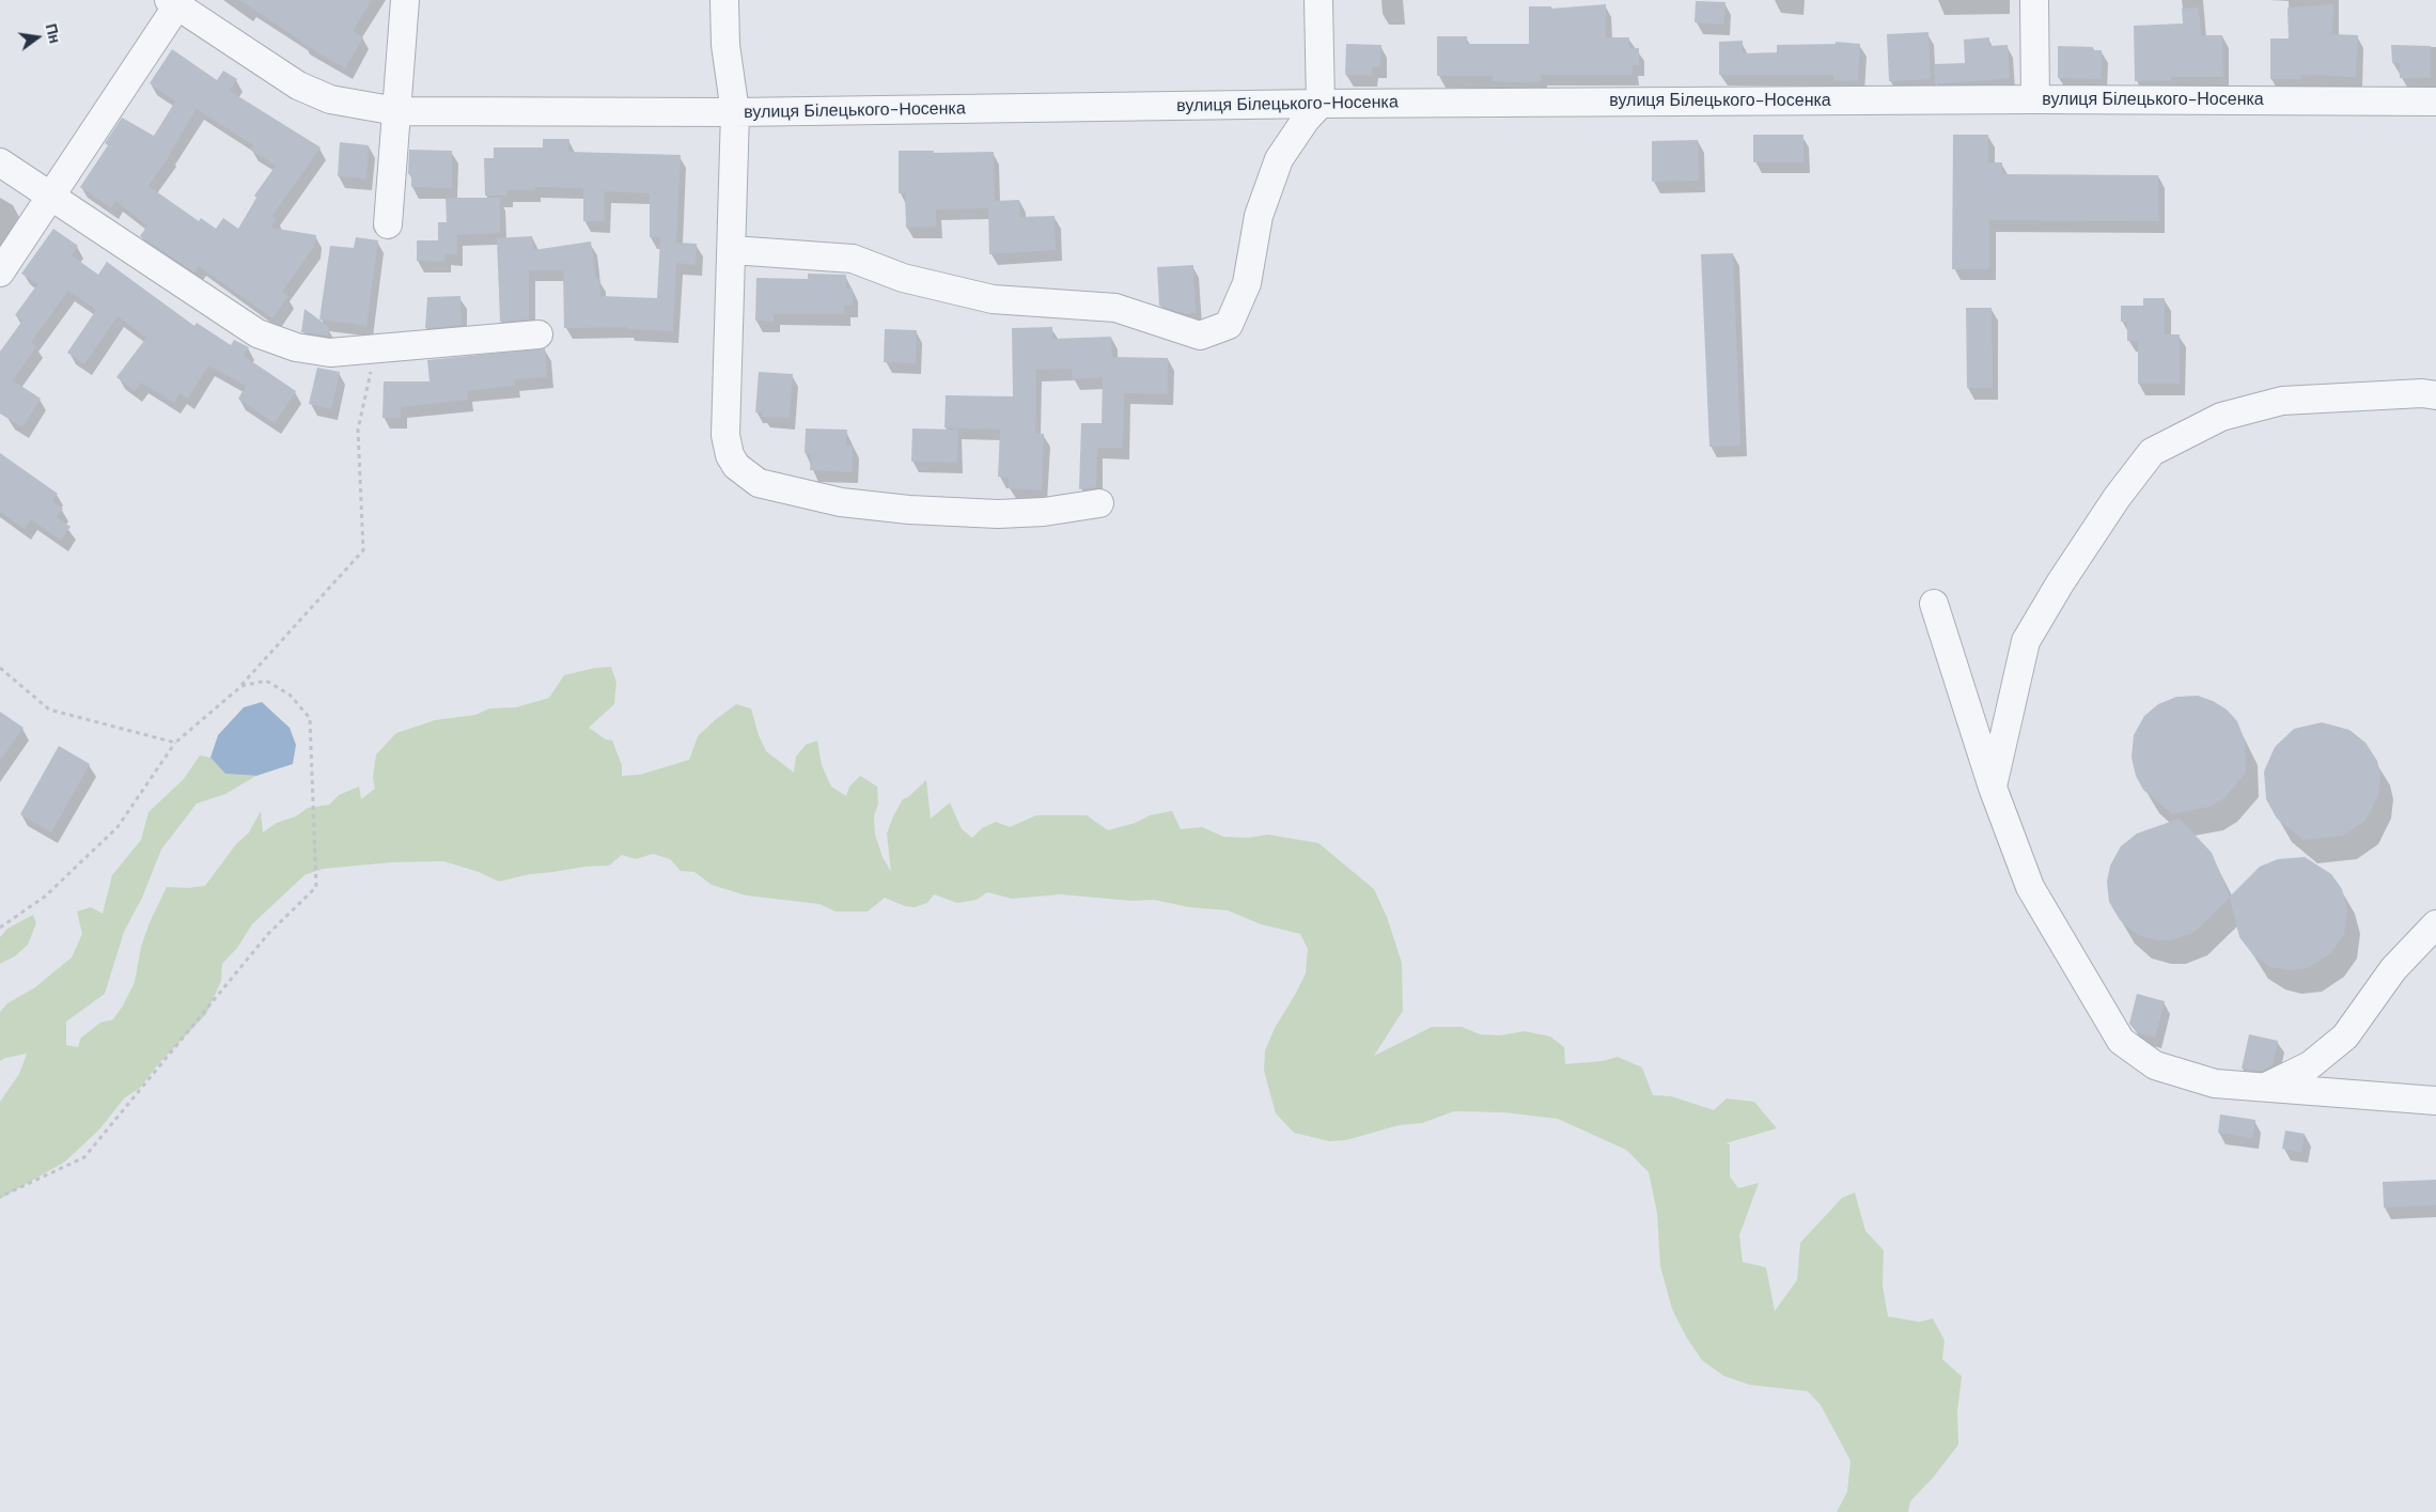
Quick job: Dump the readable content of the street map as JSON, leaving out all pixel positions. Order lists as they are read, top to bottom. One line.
{"streets":{"street":["вулиця Білецького-Носенка"]},"north":"right"}
